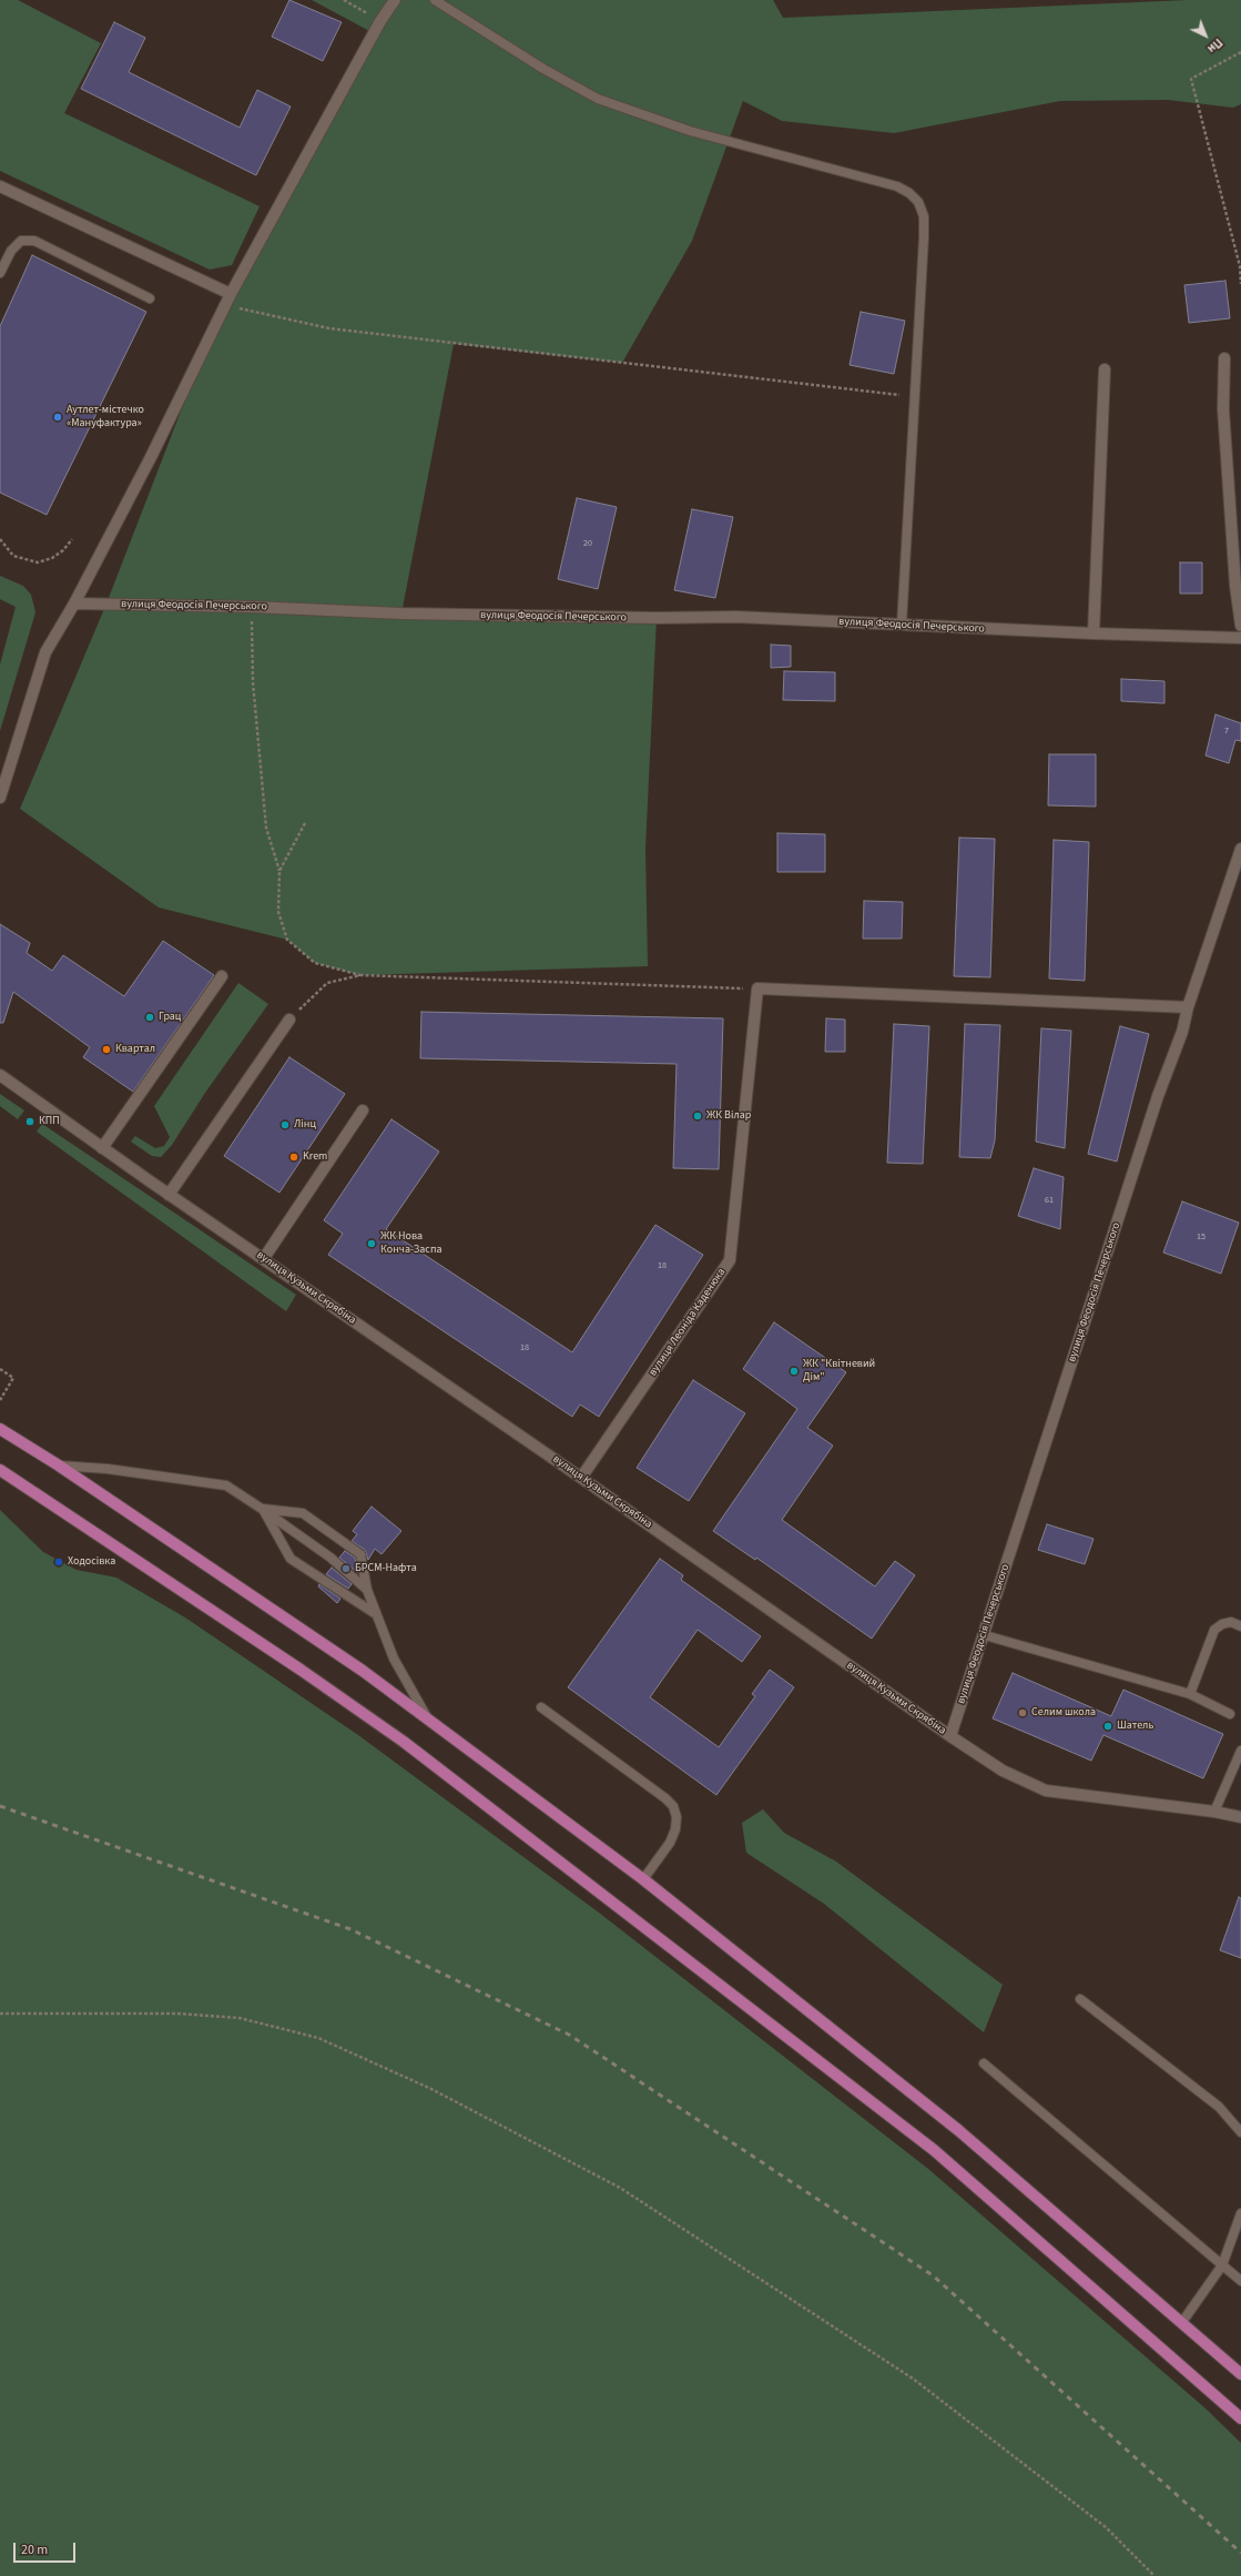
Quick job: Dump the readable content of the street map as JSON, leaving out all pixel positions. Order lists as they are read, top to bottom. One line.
{"streets":{"street":["вулиця Феодосія Печерського","вулиця Кузьми Скрябіна","вулиця Леоніда Каденюка"]},"crossings":[["вулиця Феодосія Печерського","вулиця Кузьми Скрябіна"],["вулиця Кузьми Скрябіна","вулиця Леоніда Каденюка"]],"places":["Аутлет-містечко «Мануфактура»","Грац","Квартал","ЖК Вілар","КПП","Лінц","Krem","ЖК Нова Конча-Заспа","ЖК \"Квітневий Дім\"","Ходосівка","БРСМ-Нафта","Селим школа","Шатель"],"house_numbers":["20","7","61","15","18","18"],"scale_bar":"20 m","north":"bottom right"}
